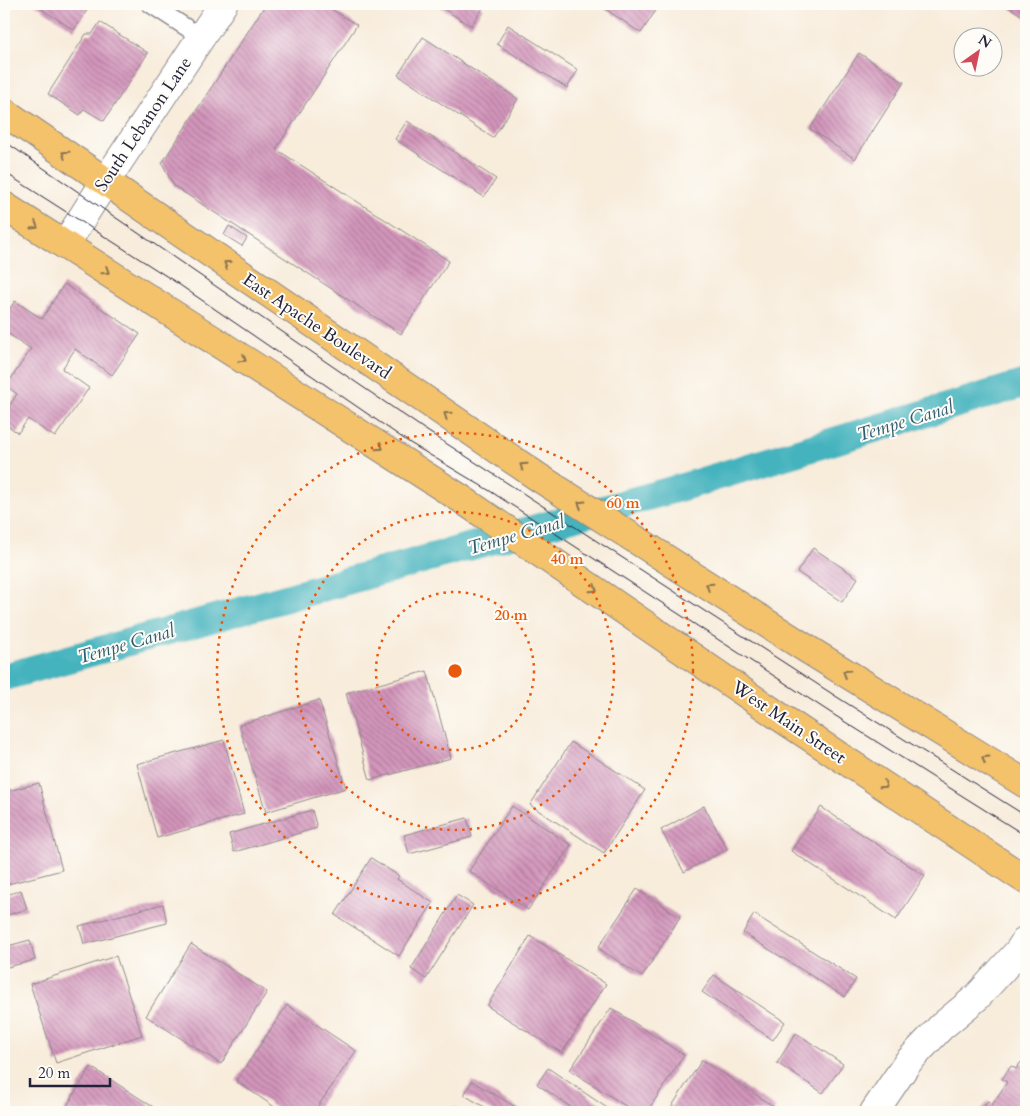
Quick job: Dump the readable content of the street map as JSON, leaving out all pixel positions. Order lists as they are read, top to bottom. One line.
{"streets":{"main road":["East Apache Boulevard","West Main Street"],"street":["South Lebanon Lane"]},"crossings":[["South Lebanon Lane","East Apache Boulevard"],["South Lebanon Lane","West Main Street"]],"one_way":["East Apache Boulevard","West Main Street"],"water":["Tempe Canal"],"scale_bar":"20 m","north":"top right","rings":["60 m","40 m","20 m"]}
